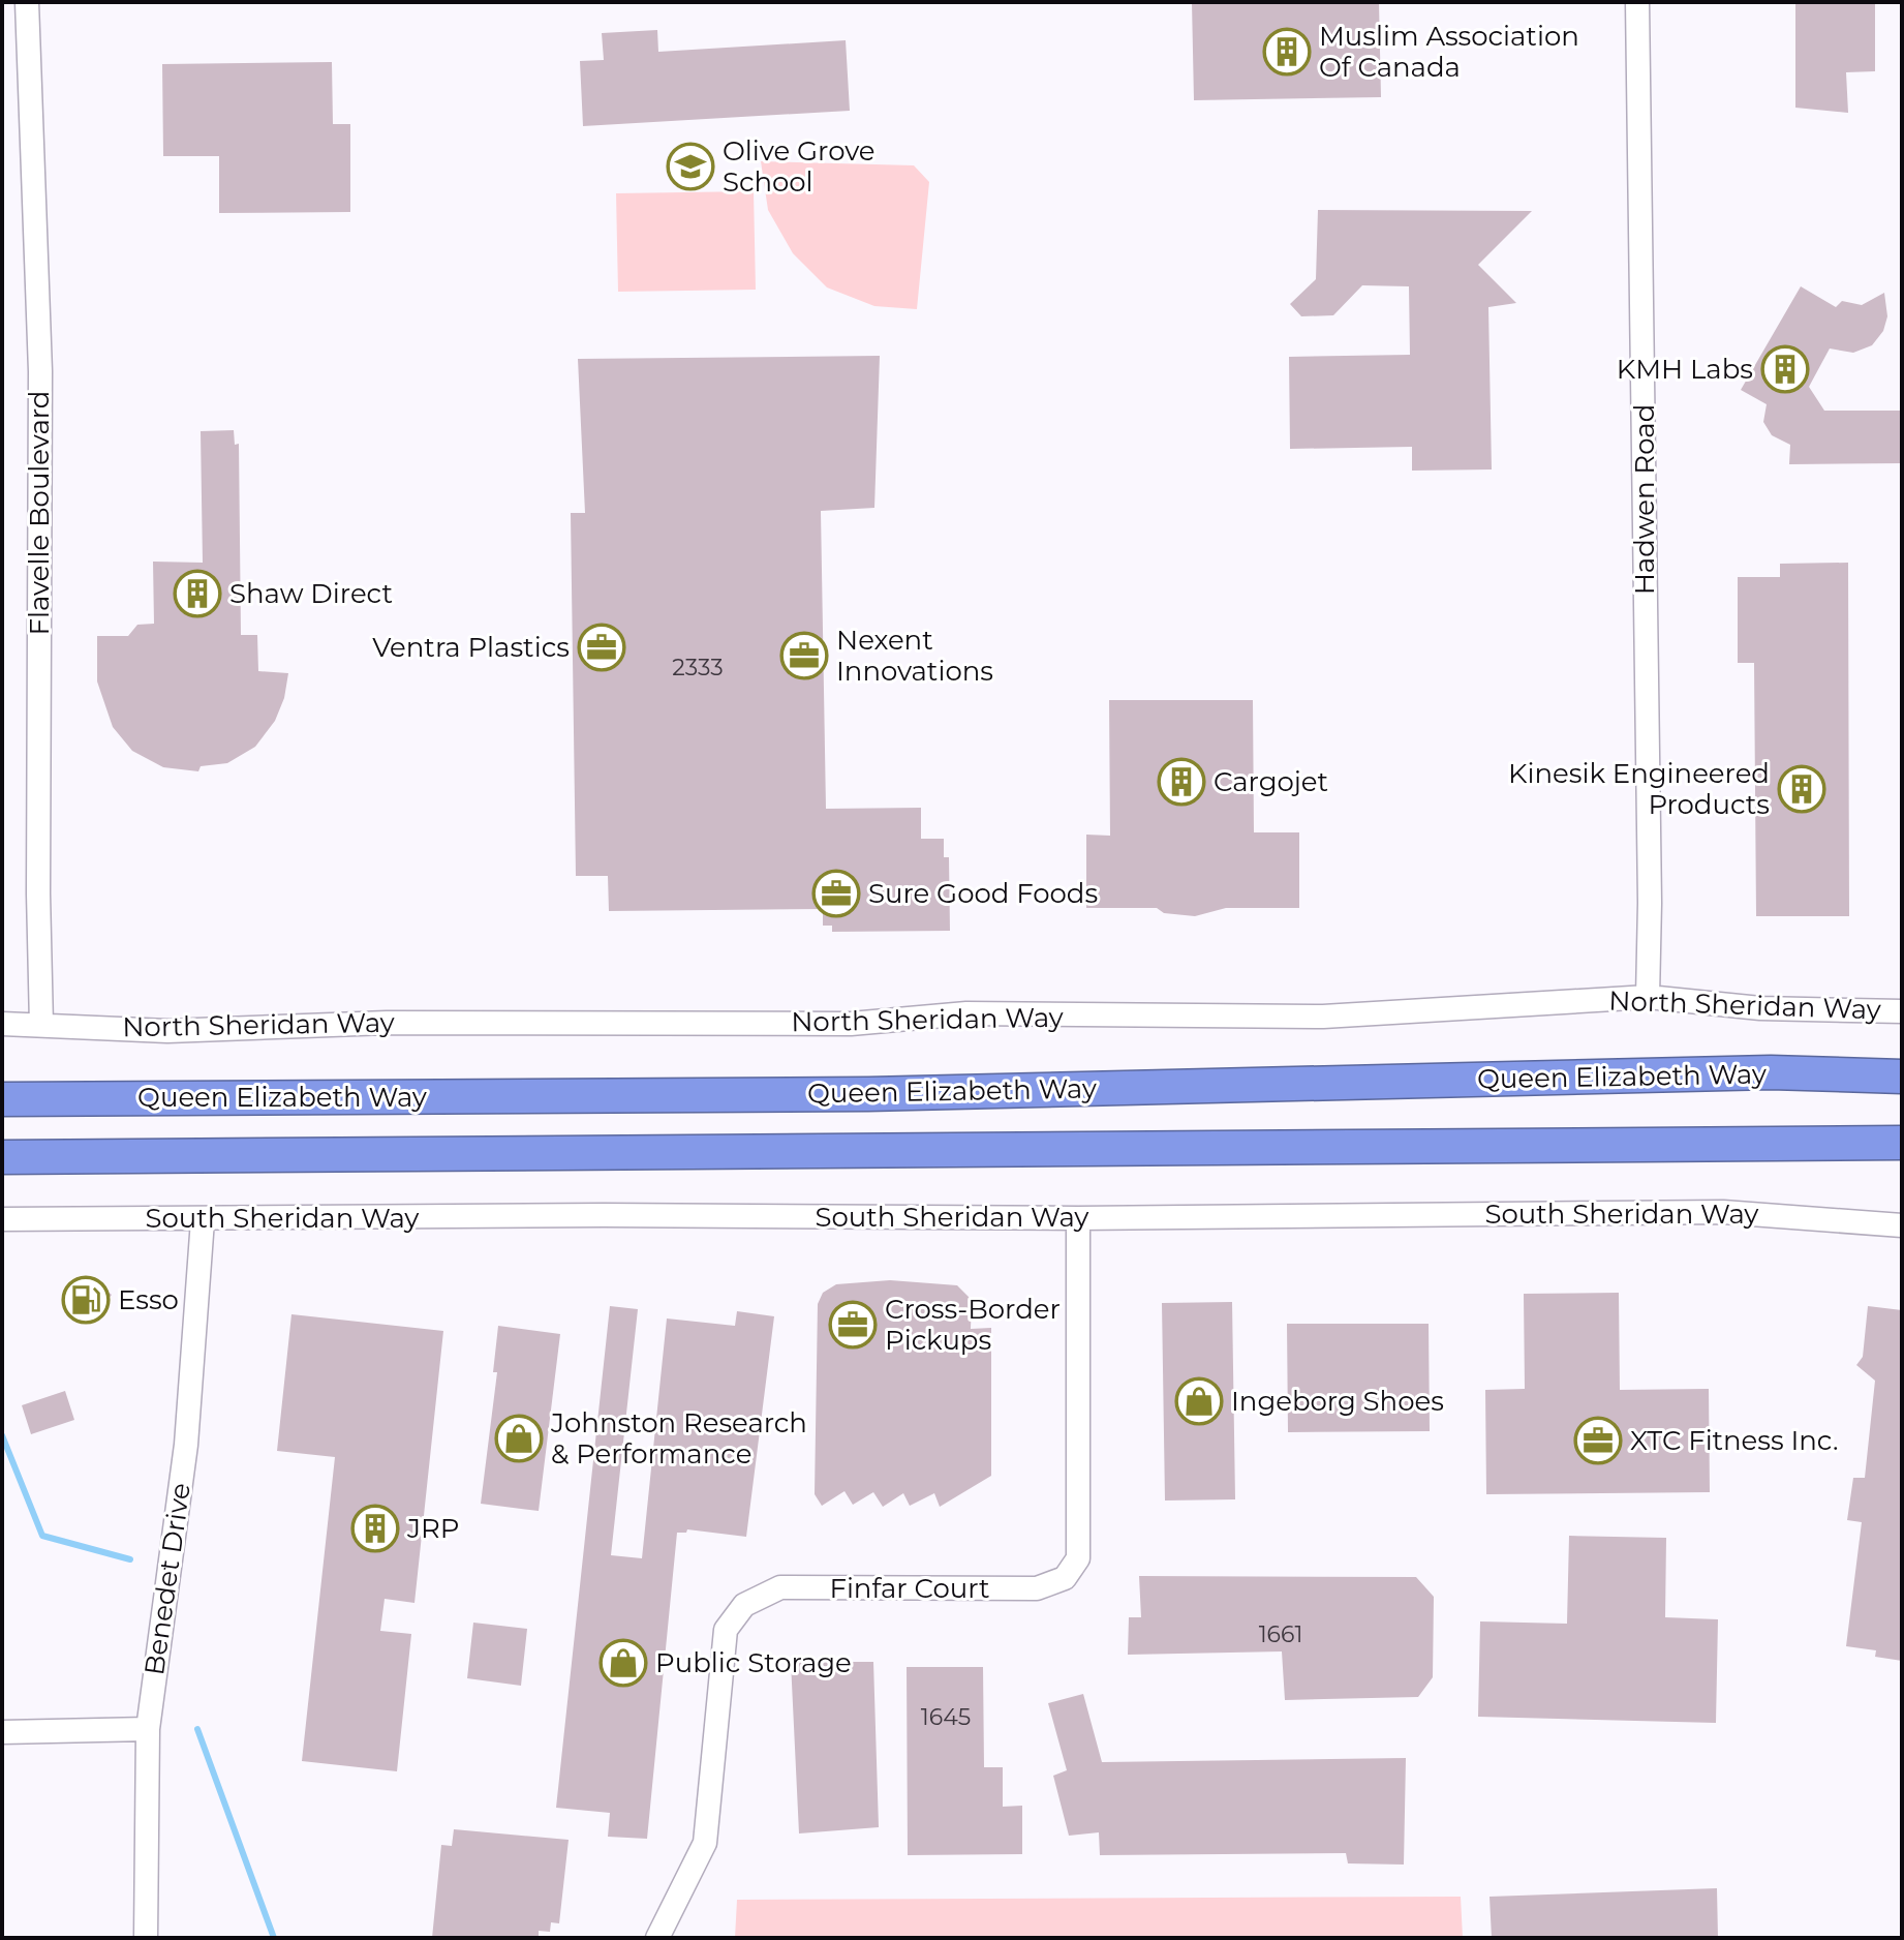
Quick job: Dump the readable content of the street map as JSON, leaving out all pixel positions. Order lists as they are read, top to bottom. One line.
{"streets":{"highway":["Queen Elizabeth Way"],"street":["Hadwen Road","Flavelle Boulevard","North Sheridan Way","South Sheridan Way","Benedet Drive","Finfar Court"]},"crossings":[["Hadwen Road","North Sheridan Way"],["Flavelle Boulevard","North Sheridan Way"],["South Sheridan Way","Benedet Drive"],["South Sheridan Way","Finfar Court"]],"places":{"building":["Muslim Association Of Canada","KMH Labs","Shaw Direct","Cargojet","Kinesik Engineered Products","JRP"],"school or university":["Olive Grove School"],"office":["Ventra Plastics","Nexent Innovations","Sure Good Foods","Cross-Border Pickups","XTC Fitness Inc."],"fuel station":["Esso"],"shop":["Ingeborg Shoes","Johnston Research & Performance","Public Storage"]},"house_numbers":["2333","1661","1645"]}
